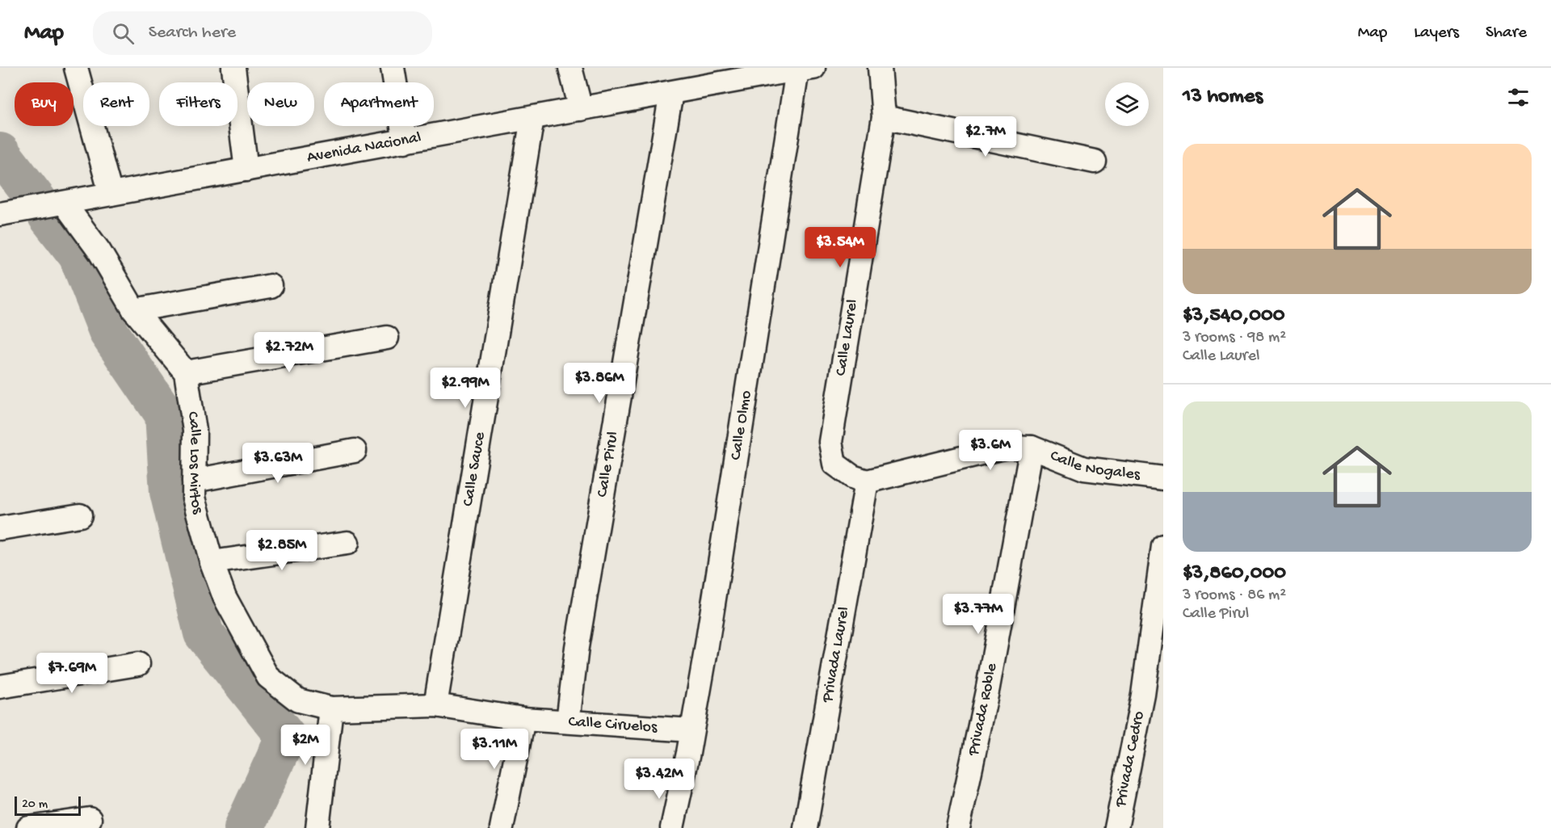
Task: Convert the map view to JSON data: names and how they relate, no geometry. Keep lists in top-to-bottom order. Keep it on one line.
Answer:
{"streets":{"street":["Avenida Nacional","Calle Laurel","Calle Olmo","Calle Los Mirtos","Calle Pirul","Calle Nogales","Calle Sauce","Privada Laurel","Privada Roble","Calle Ciruelos","Privada Cedro"]},"crossings":[["Avenida Nacional","Calle Olmo"],["Avenida Nacional","Calle Pirul"],["Avenida Nacional","Calle Sauce"],["Calle Laurel","Calle Nogales"],["Calle Laurel","Privada Laurel"],["Calle Olmo","Calle Ciruelos"],["Calle Los Mirtos","Calle Ciruelos"],["Calle Pirul","Calle Ciruelos"],["Calle Nogales","Privada Laurel"],["Calle Nogales","Privada Roble"],["Calle Sauce","Calle Ciruelos"]],"scale_bar":"20 m","page":{"header":"Map","search":"Search here","nav":["Map","Layers","Share"],"heading":"13 homes","chip":["Buy","Rent","Filters","New","Apartment"],"price":["$2.7M","$3.54M","$2.72M","$3.86M","$2.99M","$3.6M","$3.63M","$2.85M","$3.77M","$7.69M","$2M","$3.11M","$3.42M"],"list":[{"name":"$3,540,000","note":"3 rooms · 98 m² · Calle Laurel"},{"name":"$3,860,000","note":"3 rooms · 86 m² · Calle Pirul"}],"scale":"20 m"}}
